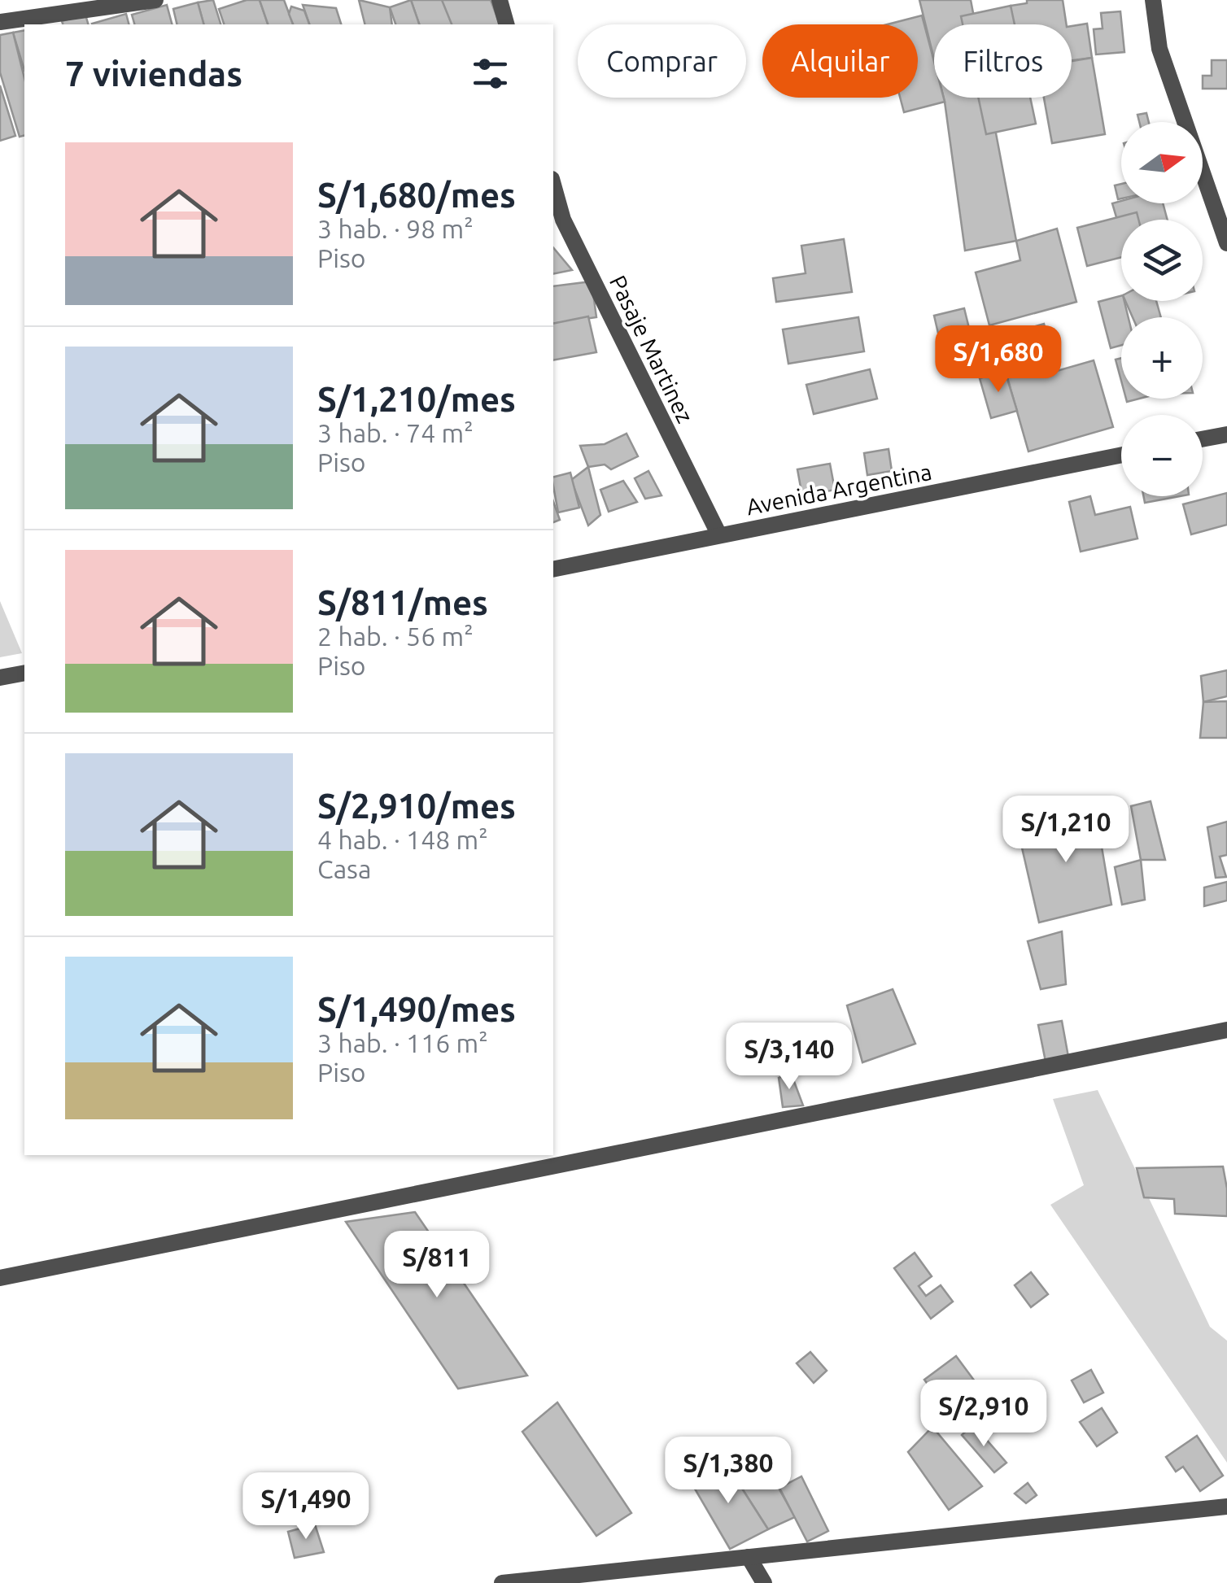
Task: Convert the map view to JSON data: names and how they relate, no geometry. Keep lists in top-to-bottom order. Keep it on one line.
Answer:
{"streets":{"street":["Pasaje Martinez","Avenida Argentina"]},"crossings":[["Pasaje Martinez","Avenida Argentina"]],"north":"right","page":{"chip":["Comprar","Alquilar","Filtros"],"heading":"7 viviendas","map_buttons":["+","−"],"list":[{"name":"S/1,680/mes","note":"3 hab. · 98 m² · Piso"},{"name":"S/1,210/mes","note":"3 hab. · 74 m² · Piso"},{"name":"S/811/mes","note":"2 hab. · 56 m² · Piso"},{"name":"S/2,910/mes","note":"4 hab. · 148 m² · Casa"},{"name":"S/1,490/mes","note":"3 hab. · 116 m² · Piso"}],"price":["S/1,680","S/1,210","S/3,140","S/811","S/2,910","S/1,380","S/1,490"]}}
